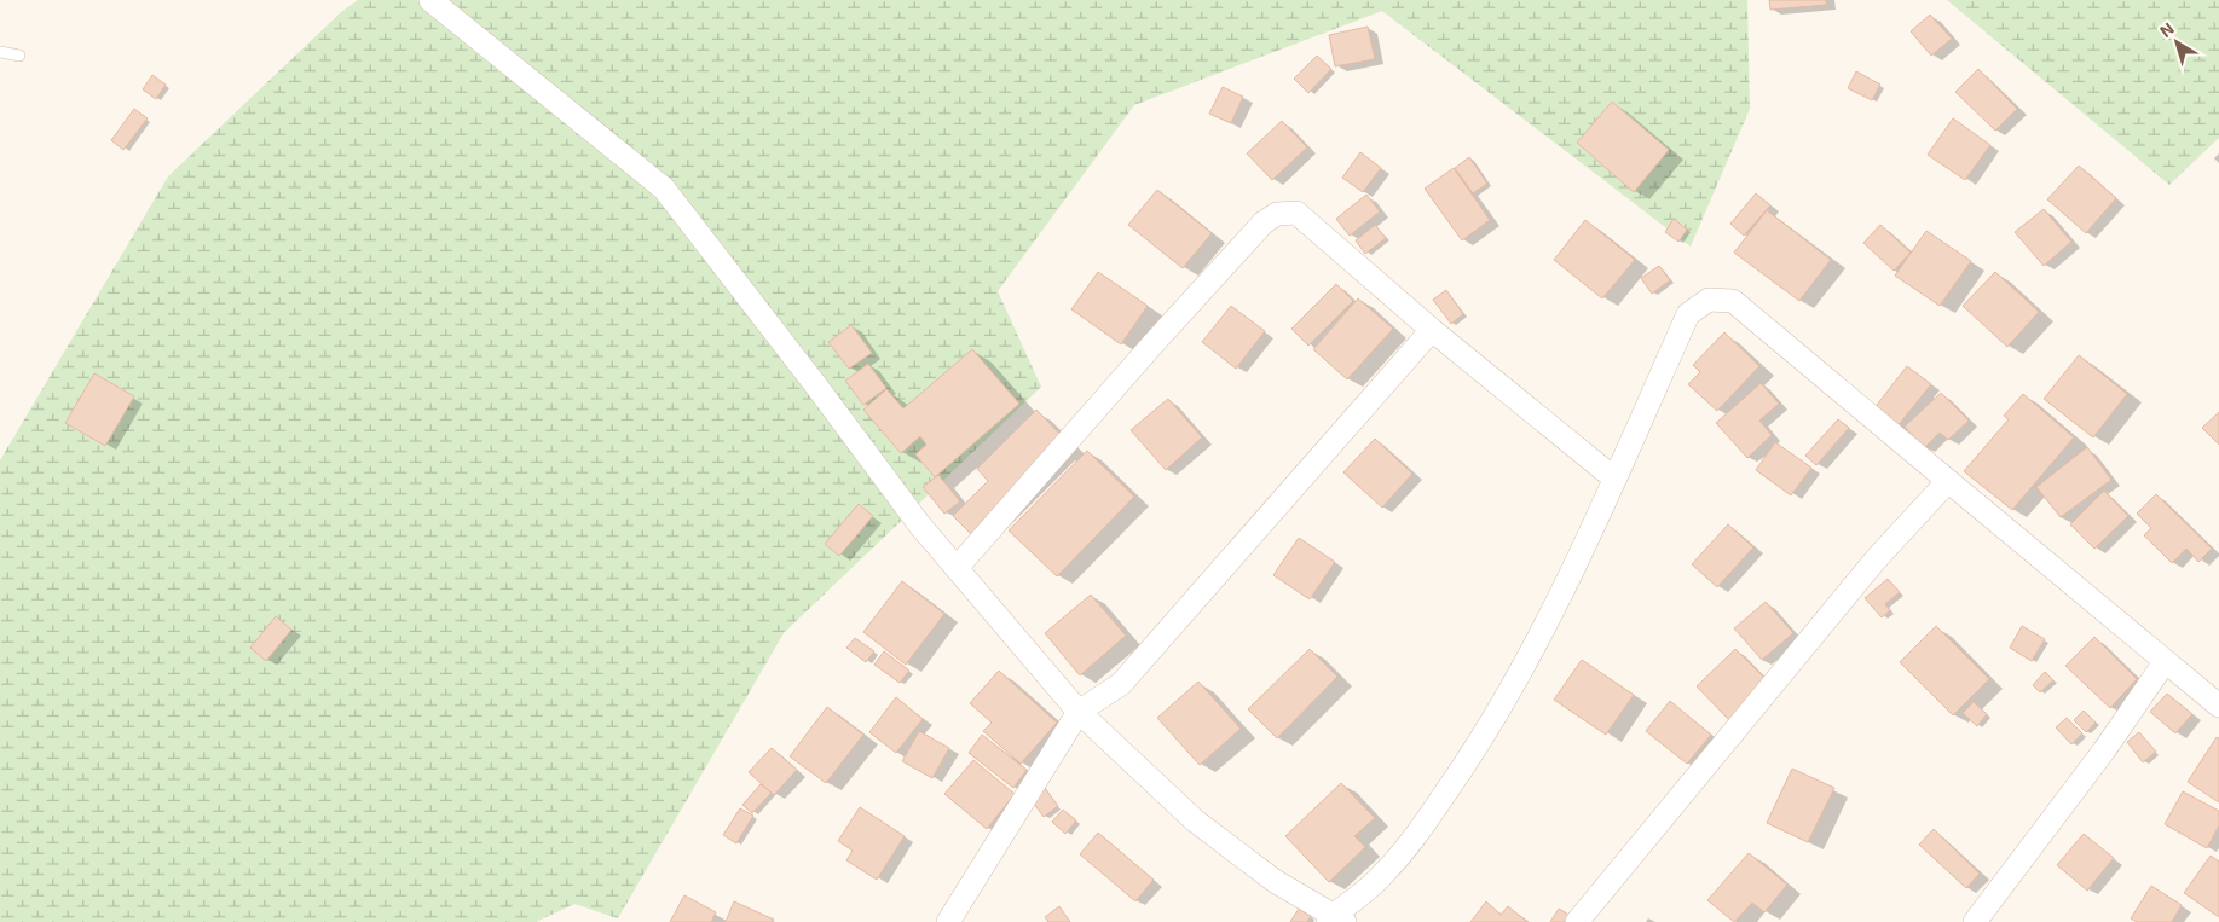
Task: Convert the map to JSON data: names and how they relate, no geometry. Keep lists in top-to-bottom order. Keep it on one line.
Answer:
{"north":"top left"}
